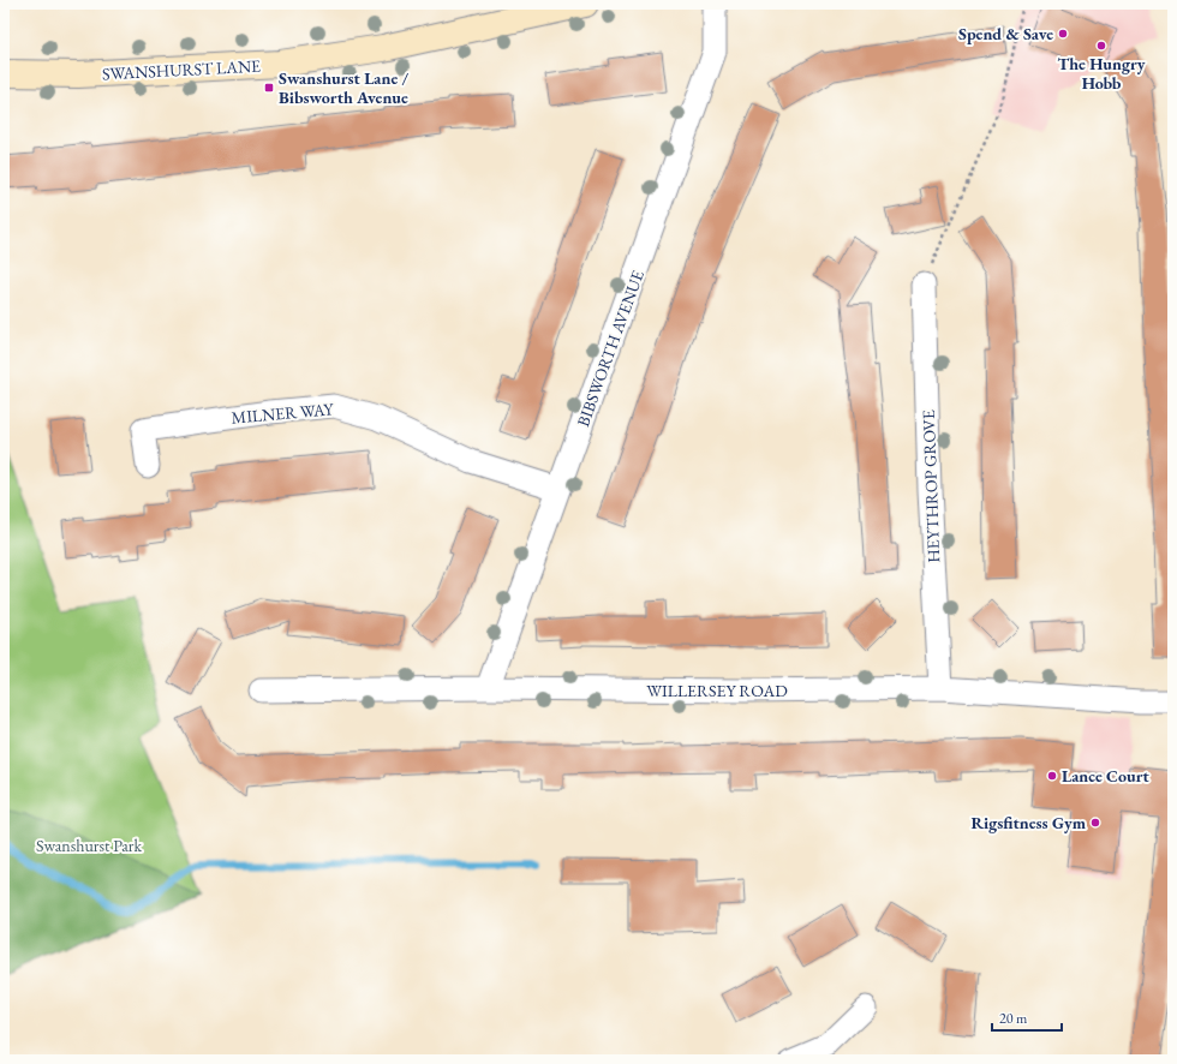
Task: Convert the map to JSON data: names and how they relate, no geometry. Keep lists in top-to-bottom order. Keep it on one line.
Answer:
{"streets":{"main road":["SWANSHURST LANE"],"street":["BIBSWORTH AVENUE","MILNER WAY","HEYTHROP GROVE","WILLERSEY ROAD"]},"crossings":[["BIBSWORTH AVENUE","MILNER WAY"],["BIBSWORTH AVENUE","WILLERSEY ROAD"],["HEYTHROP GROVE","WILLERSEY ROAD"]],"parks":["Swanshurst Park"],"places":{"other":["Spend & Save","The Hungry Hobb","Lance Court","Rigsfitness Gym"],"transit":["Swanshurst Lane / Bibsworth Avenue"]},"scale_bar":"20 m"}
